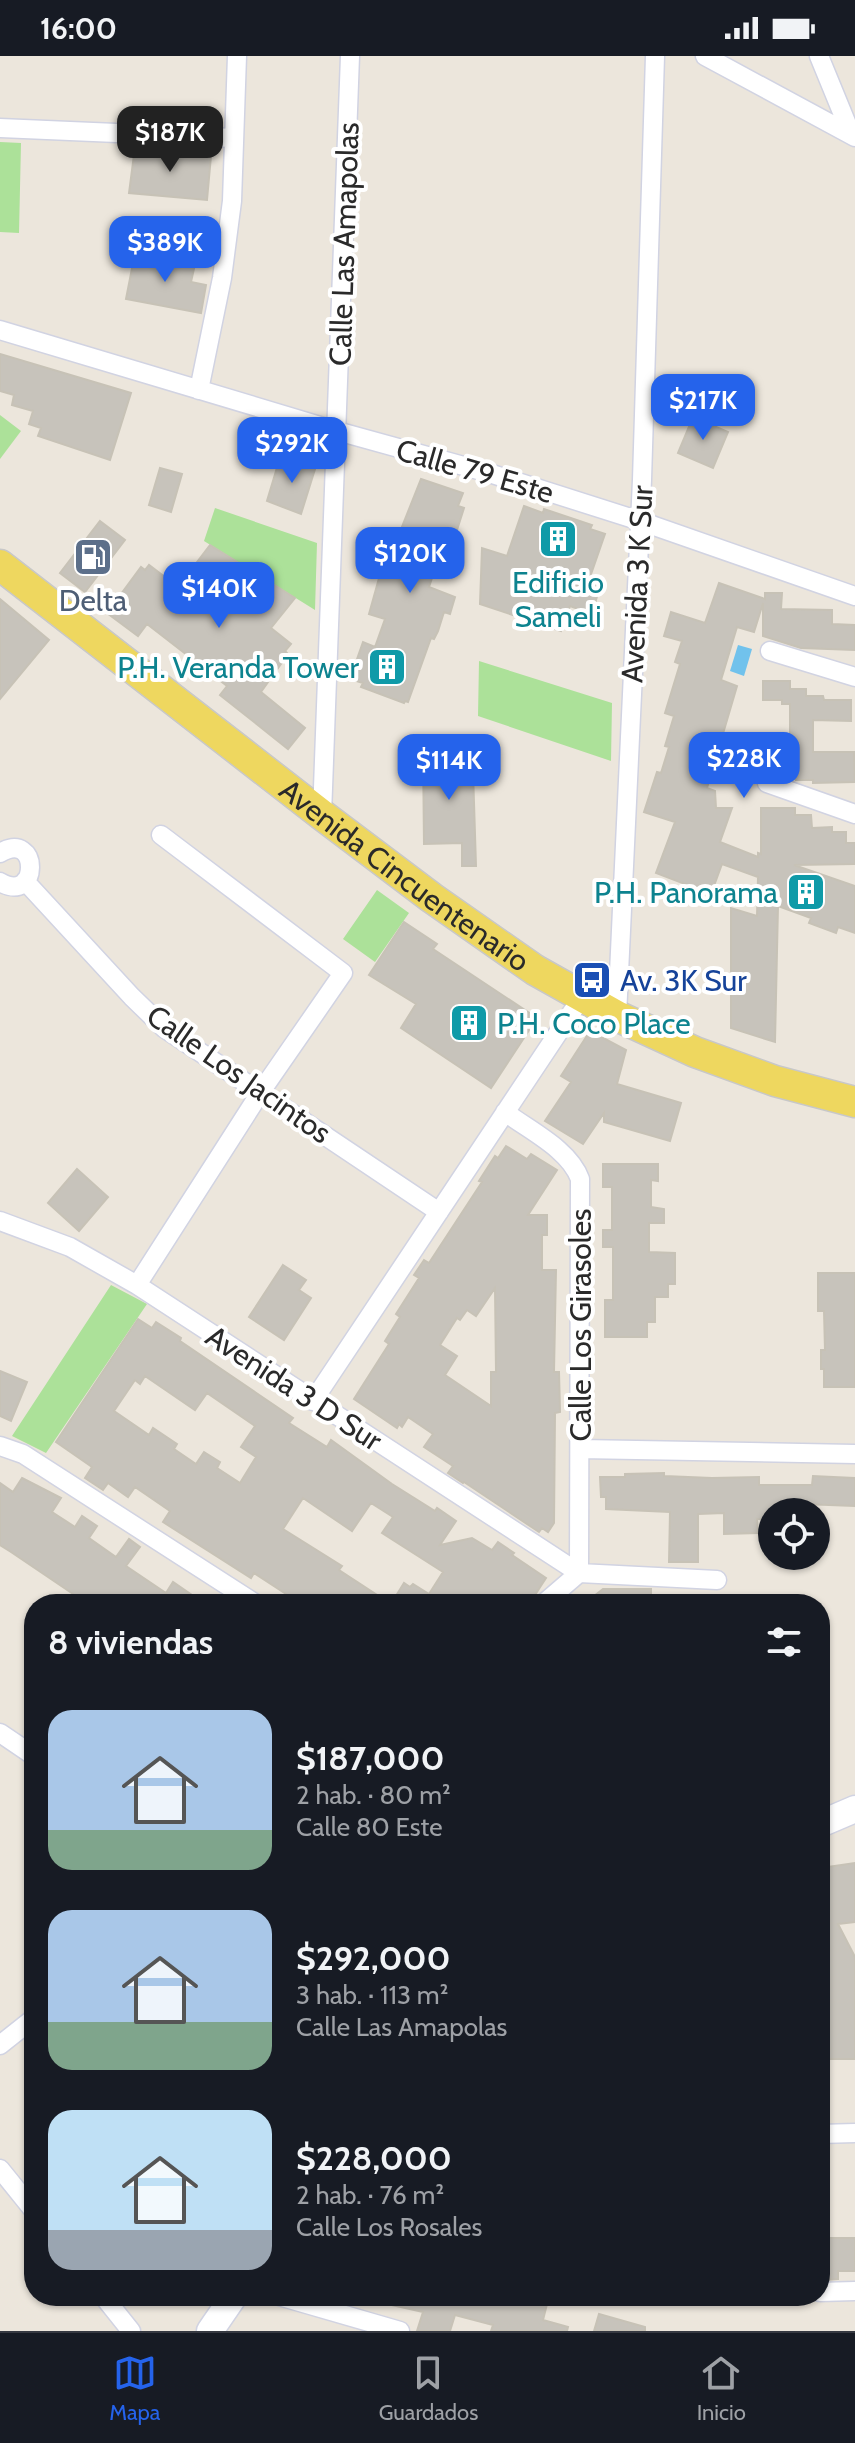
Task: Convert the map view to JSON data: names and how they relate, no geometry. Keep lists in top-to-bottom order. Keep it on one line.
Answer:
{"streets":{"main road":["Avenida Cincuentenario"],"street":["Calle Las Amapolas","Calle 79 Este","Avenida 3 K Sur","Calle Los Jacintos","Calle Los Girasoles","Avenida 3 D Sur"]},"crossings":[["Calle Las Amapolas","Calle 79 Este"],["Calle Las Amapolas","Avenida Cincuentenario"],["Calle 79 Este","Avenida 3 K Sur"],["Avenida 3 K Sur","Avenida Cincuentenario"],["Calle Los Girasoles","Avenida 3 D Sur"]],"places":{"building":["Edificio Sameli","P.H. Veranda Tower","P.H. Panorama","P.H. Coco Place"],"fuel station":["Delta"],"bus stop":["Av. 3K Sur"]},"page":{"status":"16:00","price":["$187K","$389K","$217K","$292K","$120K","$140K","$228K","$114K"],"heading":"8 viviendas","list":[{"name":"$187,000","note":"2 hab. · 80 m² · Calle 80 Este"},{"name":"$292,000","note":"3 hab. · 113 m² · Calle Las Amapolas"},{"name":"$228,000","note":"2 hab. · 76 m² · Calle Los Rosales"}],"tabs":["Mapa","Guardados","Inicio"]}}
